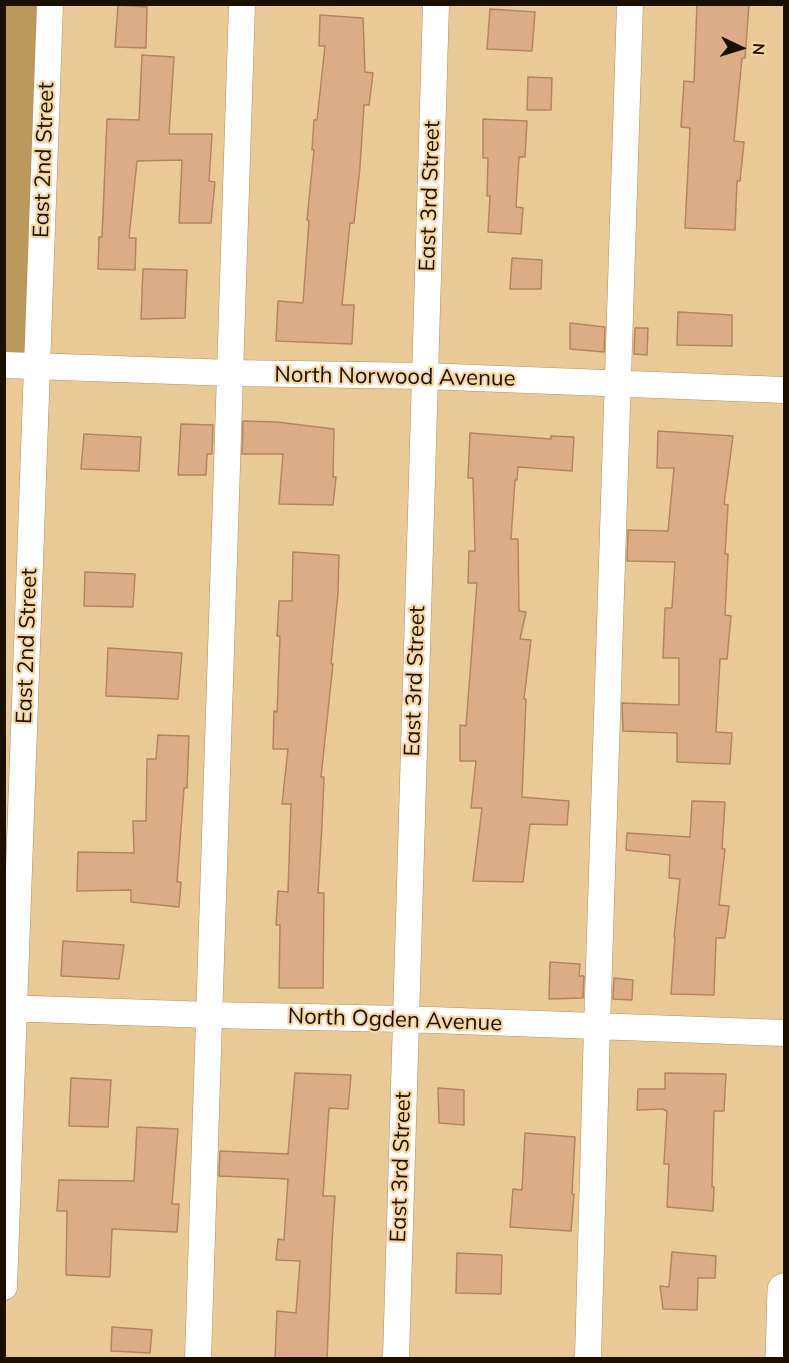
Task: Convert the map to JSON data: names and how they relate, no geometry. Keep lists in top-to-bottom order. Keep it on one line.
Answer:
{"streets":{"street":["East 2nd Street","East 3rd Street","North Norwood Avenue","North Ogden Avenue"]},"crossings":[["East 2nd Street","North Norwood Avenue"],["East 2nd Street","North Ogden Avenue"],["East 3rd Street","North Norwood Avenue"],["East 3rd Street","North Ogden Avenue"]],"north":"right"}
